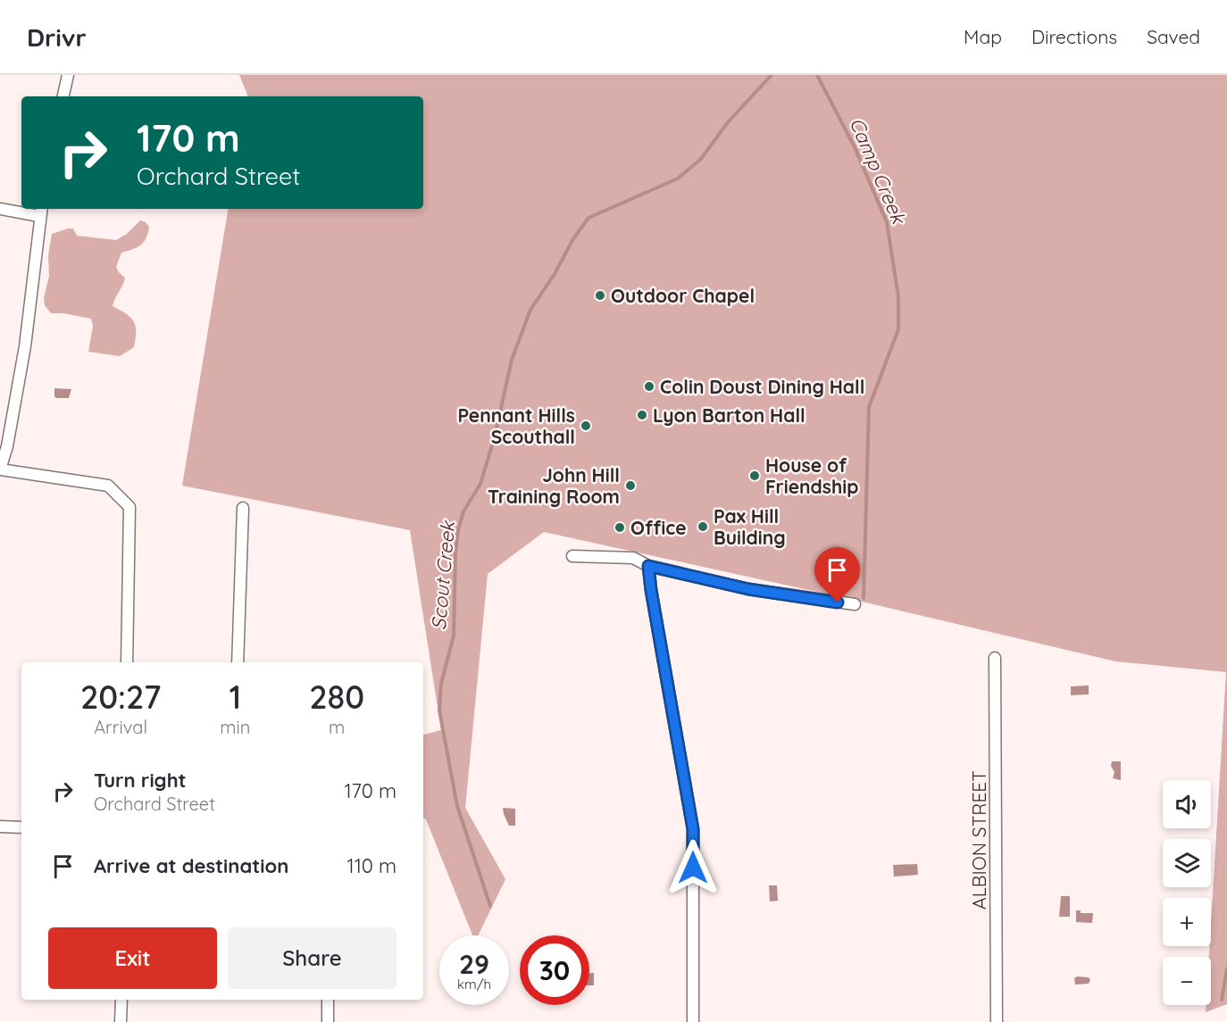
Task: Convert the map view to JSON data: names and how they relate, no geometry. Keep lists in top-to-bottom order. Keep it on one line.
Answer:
{"streets":{"street":["ALBION STREET"]},"water":["Camp Creek","Scout Creek"],"places":["Outdoor Chapel","Colin Doust Dining Hall","Lyon Barton Hall","Pennant Hills Scouthall","House of Friendship","John Hill Training Room","Pax Hill Building","Office"],"page":{"header":"Drivr","nav":["Map","Directions","Saved"],"turn":["170 m","Orchard Street"],"eta":["20:27","Arrival","1","min","280","m"],"list":[{"name":"Turn right","note":"Orchard Street","value":"170 m"},{"name":"Arrive at destination","value":"110 m"}],"map_buttons":["+","−"],"buttons":["Exit","Share"],"speed":"29 km/h","limit":"30"}}
